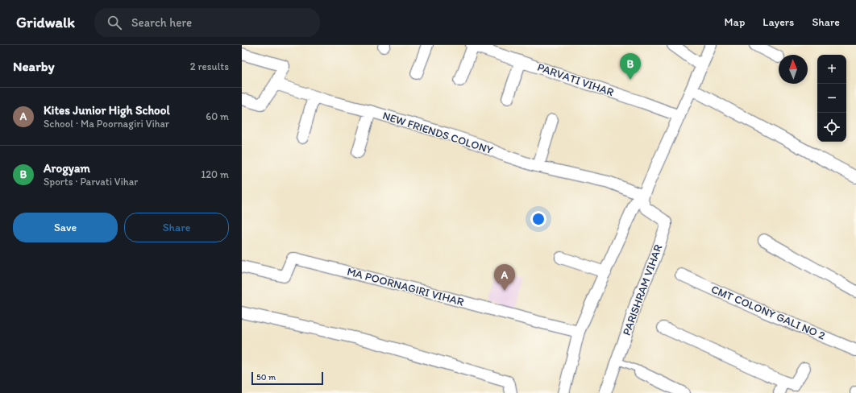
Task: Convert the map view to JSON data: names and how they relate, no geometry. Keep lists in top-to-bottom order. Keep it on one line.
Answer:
{"streets":{"street":["PARVATI VIHAR","NEW FRIENDS COLONY","MA POORNAGIRI VIHAR","PARISHRAM VIHAR","CMT COLONY GALI NO 2"]},"crossings":[["NEW FRIENDS COLONY","PARISHRAM VIHAR"]],"scale_bar":"50 m","north":"top","page":{"header":"Gridwalk","search":"Search here","nav":["Map","Layers","Share"],"heading":["Nearby","2 results"],"pins":["B","A"],"map_buttons":["+","−"],"list":[{"mark":"A","name":"Kites Junior High School","note":"School · Ma Poornagiri Vihar","value":"60 m"},{"mark":"B","name":"Arogyam","note":"Sports · Parvati Vihar","value":"120 m"}],"buttons":["Save","Share"],"scale":"50 m"}}
